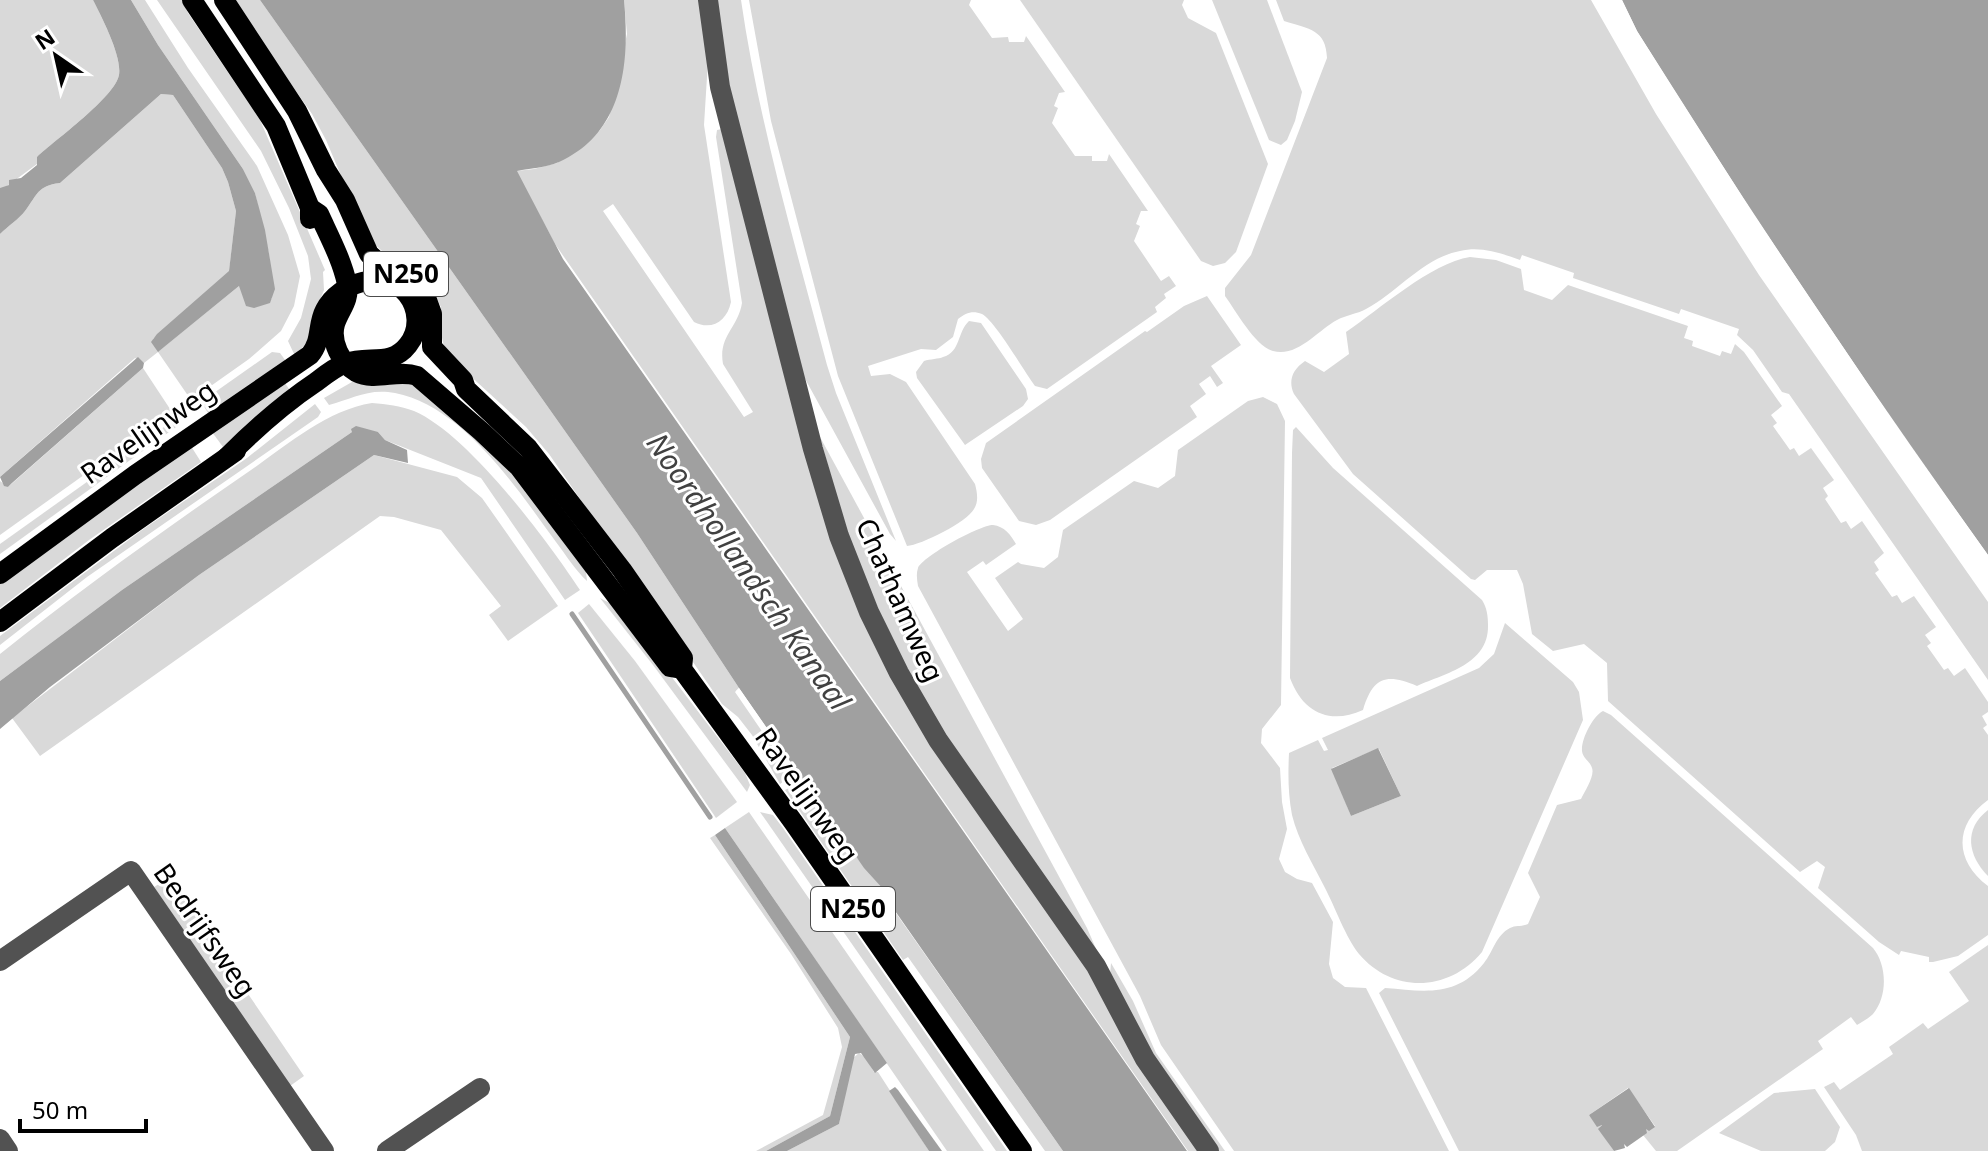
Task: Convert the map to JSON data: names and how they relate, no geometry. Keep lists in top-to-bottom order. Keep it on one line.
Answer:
{"streets":{"main road":["N250","Ravelijnweg"],"street":["Chathamweg","Bedrijfsweg"]},"crossings":[["N250","Ravelijnweg"]],"water":["Noordhollandsch Kanaal"],"scale_bar":"50 m","north":"top left"}
